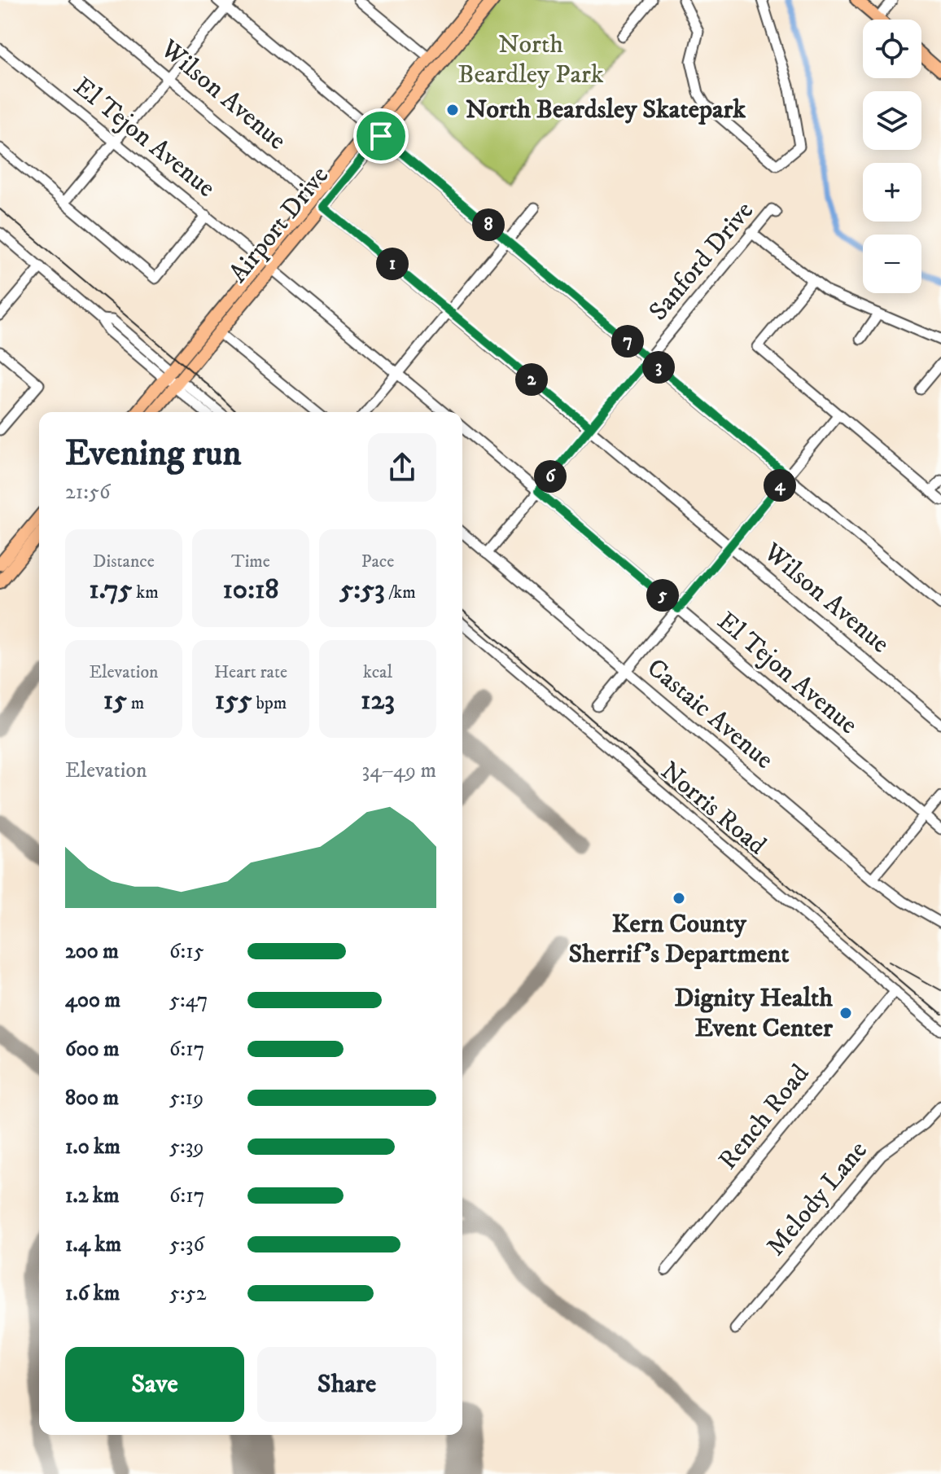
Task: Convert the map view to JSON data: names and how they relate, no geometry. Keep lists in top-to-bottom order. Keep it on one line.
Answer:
{"streets":{"main road":["Airport Drive"],"street":["Wilson Avenue","El Tejon Avenue","Sanford Drive","Castaic Avenue","Norris Road","Rench Road","Melody Lane"]},"crossings":[["Wilson Avenue","Airport Drive"],["Wilson Avenue","Sanford Drive"],["El Tejon Avenue","Airport Drive"],["El Tejon Avenue","Sanford Drive"],["Sanford Drive","Castaic Avenue"],["Norris Road","Rench Road"]],"parks":["North Beardley Park"],"places":["North Beardsley Skatepark","Kern County Sherrif's Department","Dignity Health Event Center"],"page":{"map_buttons":["+","−"],"pins":["8","1","7","3","2","6","4","5"],"heading":["Evening run","21:56"],"stats":[["Distance","1.75 km"],["Time","10:18"],["Pace","5:53 /km"],["Elevation","15 m"],["Heart rate","155 bpm"],["kcal","123"]],"chart":["Elevation","34–49 m"],"list":[{"name":"200 m","note":"6:15"},{"name":"400 m","note":"5:47"},{"name":"600 m","note":"6:17"},{"name":"800 m","note":"5:19"},{"name":"1.0 km","note":"5:39"},{"name":"1.2 km","note":"6:17"},{"name":"1.4 km","note":"5:36"},{"name":"1.6 km","note":"5:52"}],"buttons":["Save","Share"]}}
